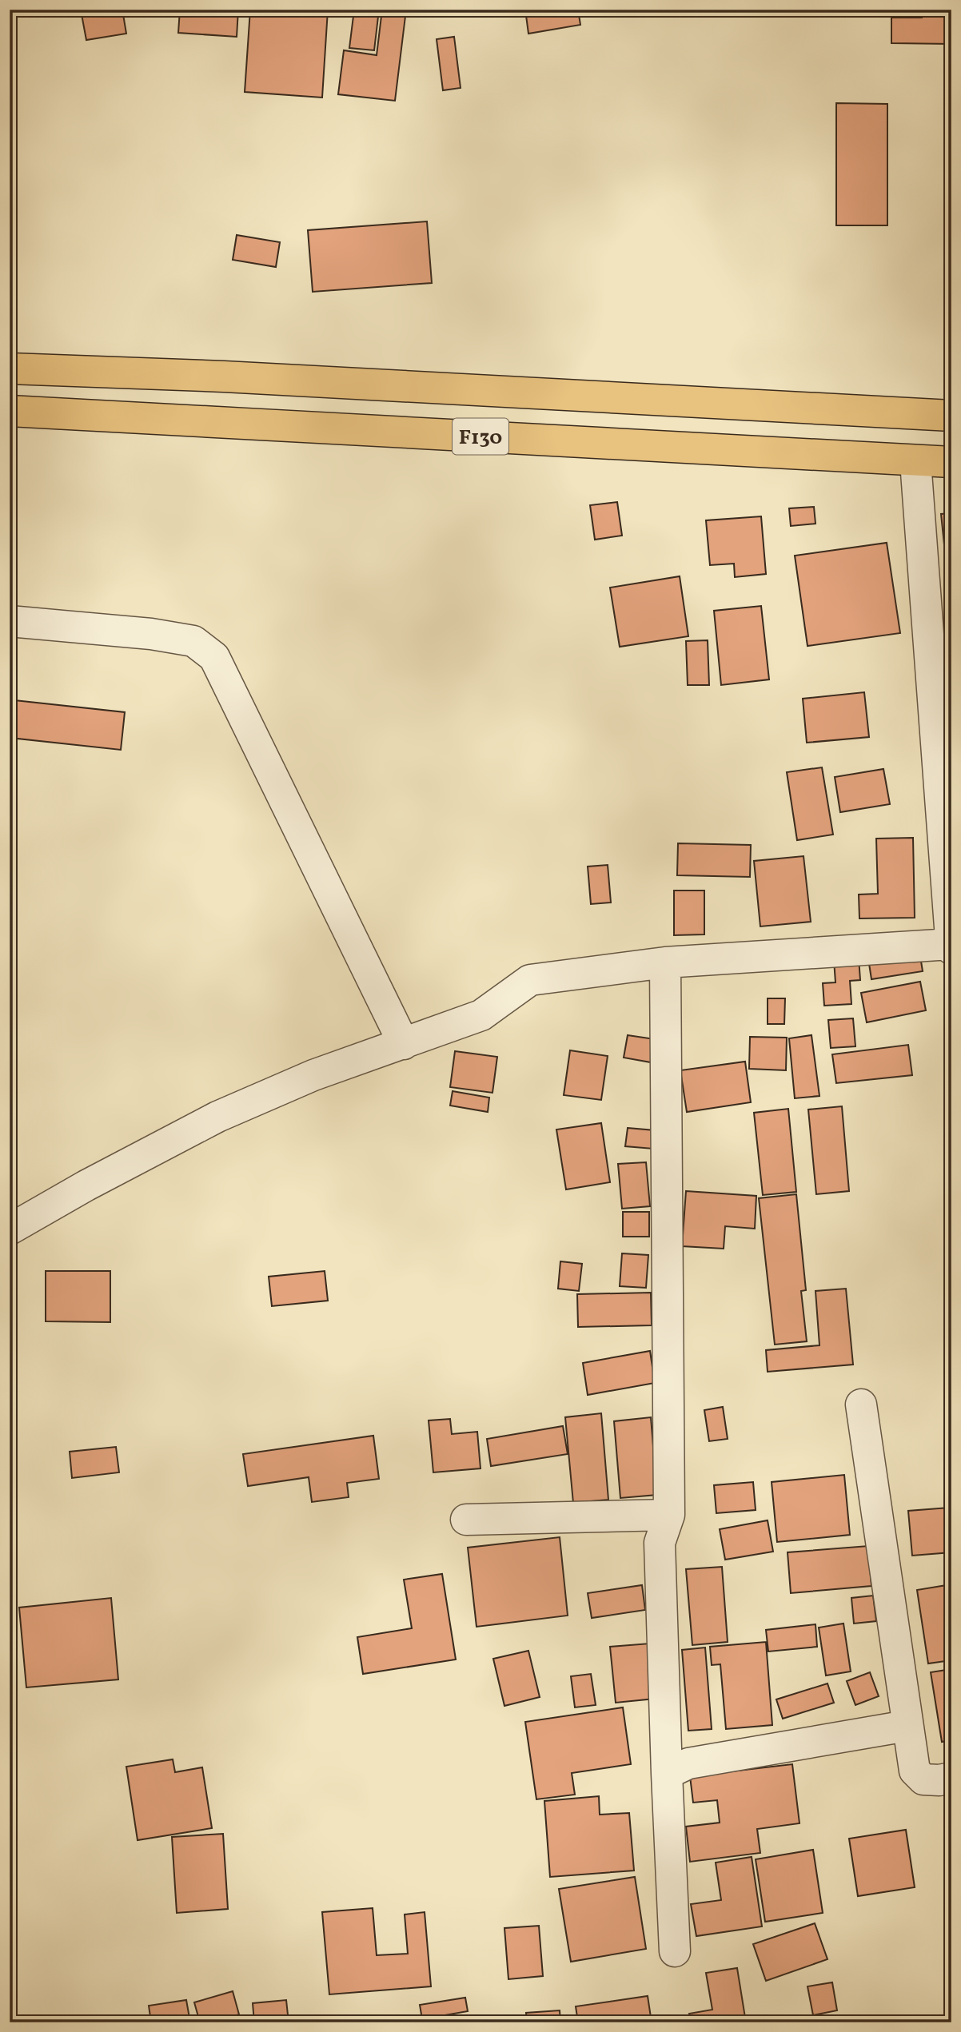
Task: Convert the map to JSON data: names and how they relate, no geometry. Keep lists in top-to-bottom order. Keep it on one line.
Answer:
{"streets":{"main road":["F130"]}}
